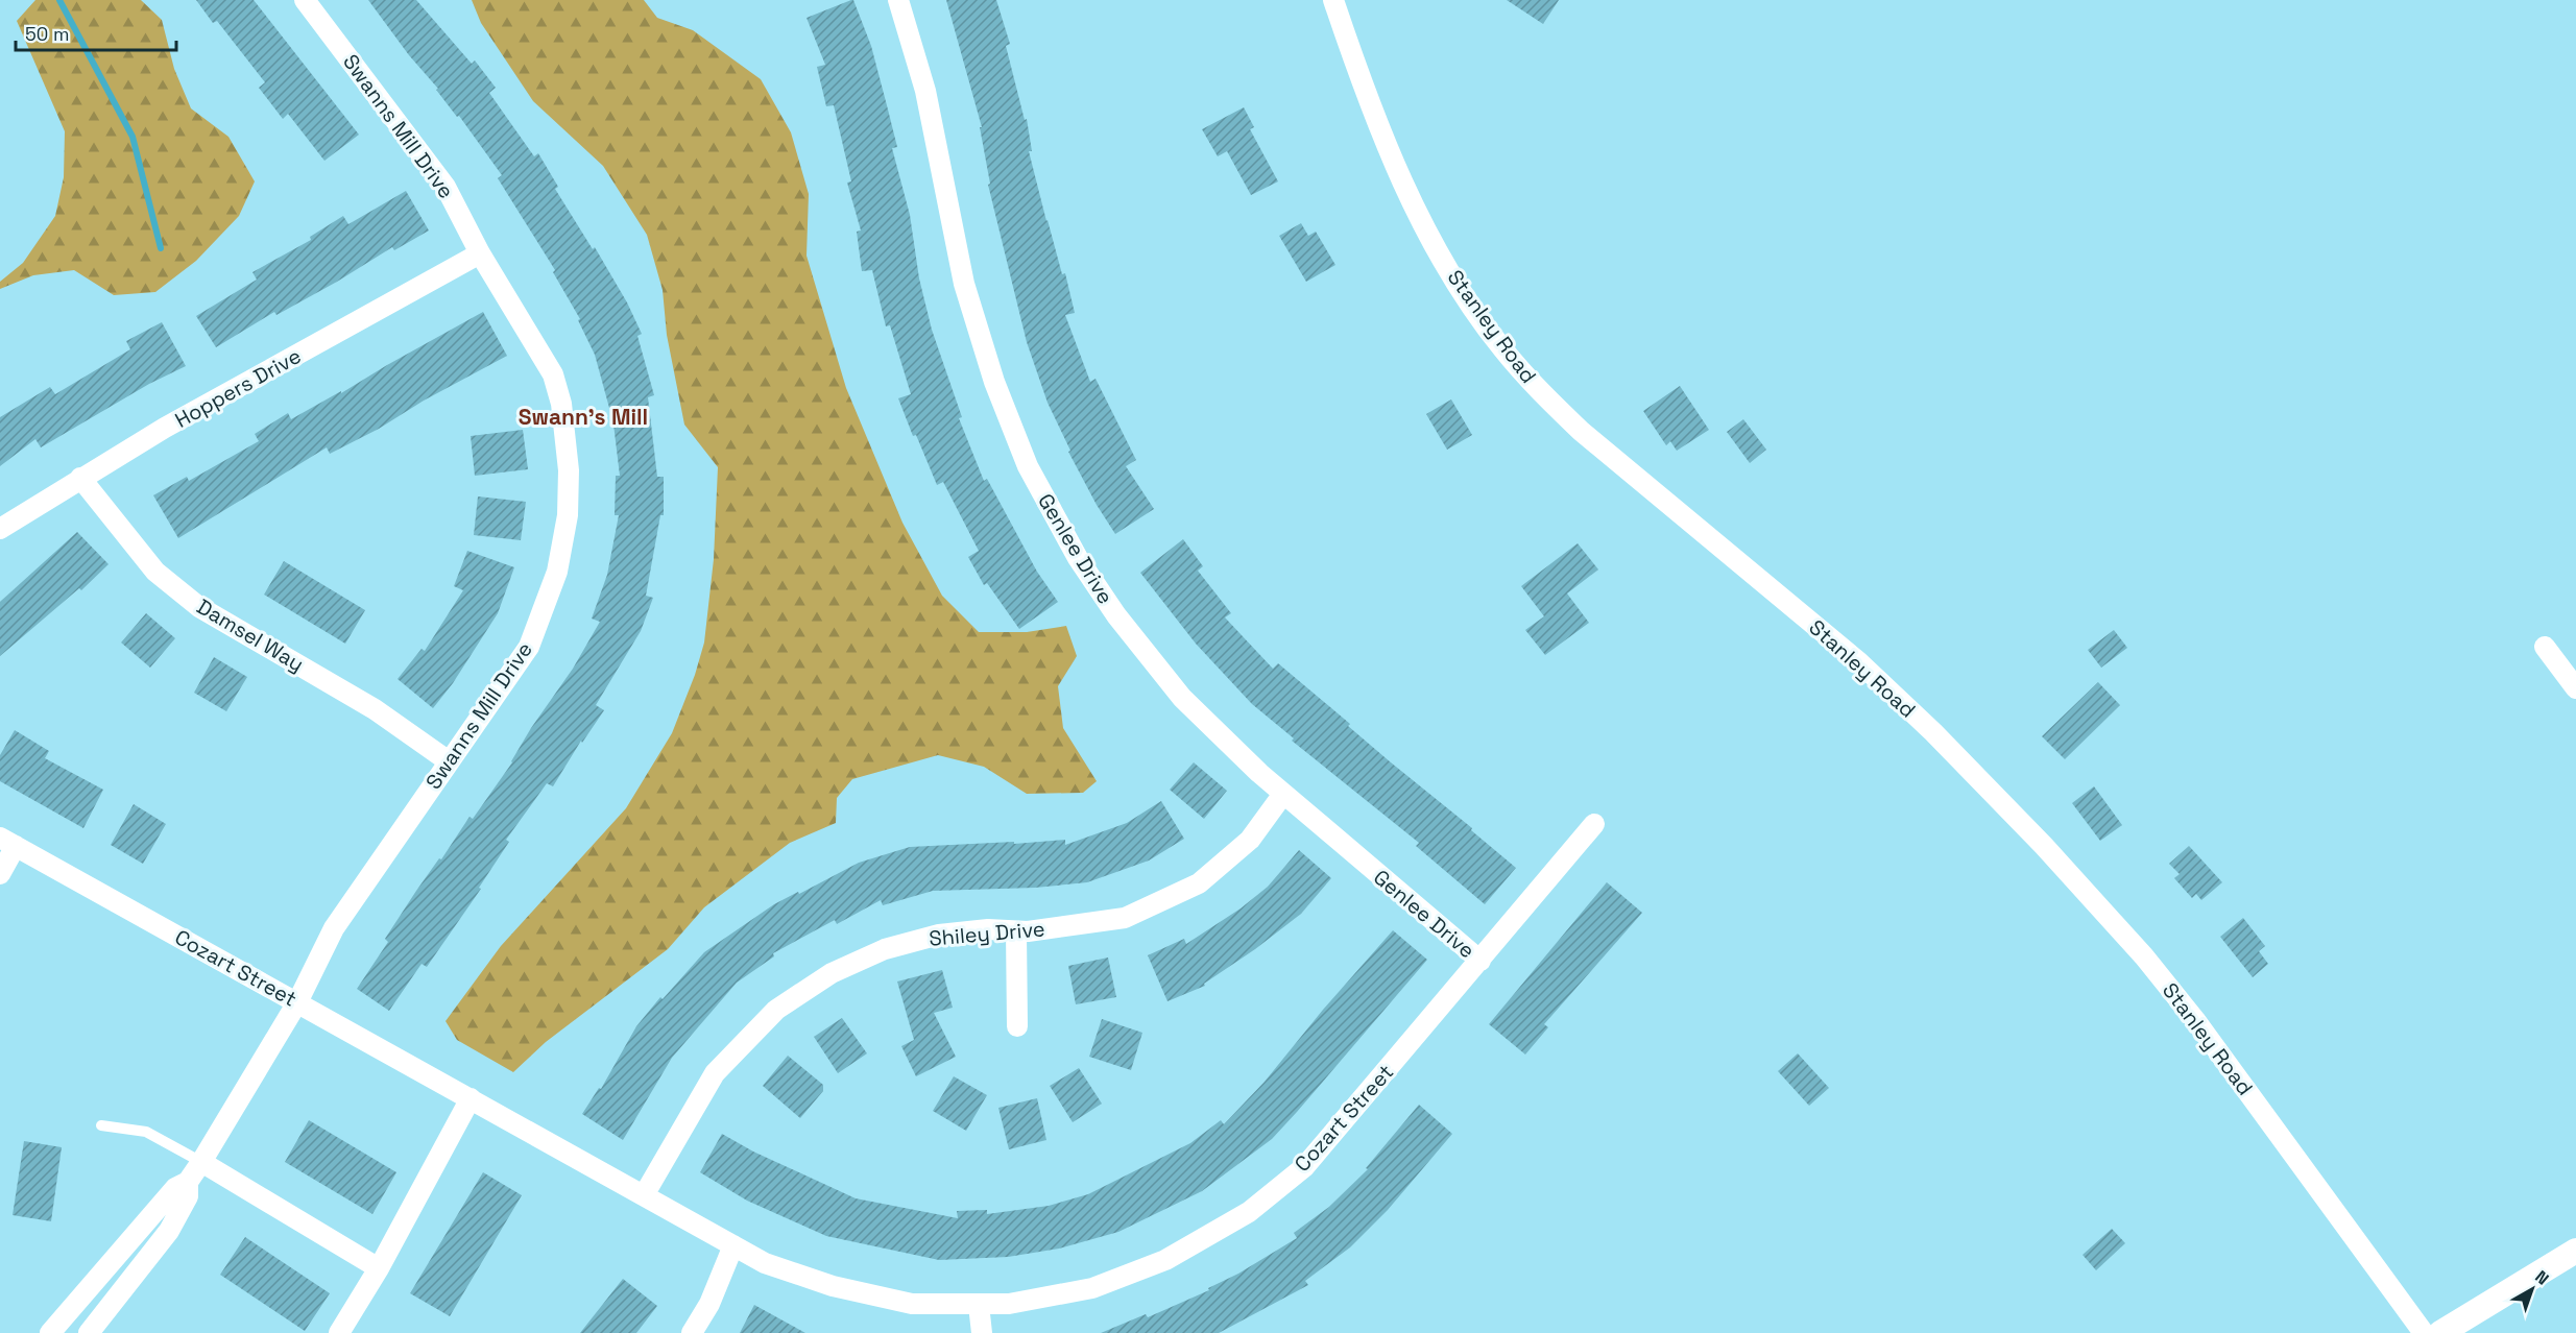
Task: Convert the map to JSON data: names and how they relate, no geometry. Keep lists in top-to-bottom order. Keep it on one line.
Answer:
{"streets":{"street":["Swanns Mill Drive","Stanley Road","Hoppers Drive","Genlee Drive","Damsel Way","Shiley Drive","Cozart Street"]},"crossings":[["Swanns Mill Drive","Hoppers Drive"],["Swanns Mill Drive","Damsel Way"],["Swanns Mill Drive","Cozart Street"],["Hoppers Drive","Damsel Way"],["Genlee Drive","Shiley Drive"],["Genlee Drive","Cozart Street"],["Shiley Drive","Cozart Street"]],"districts":["Swann's Mill"],"scale_bar":"50 m","north":"top right"}
